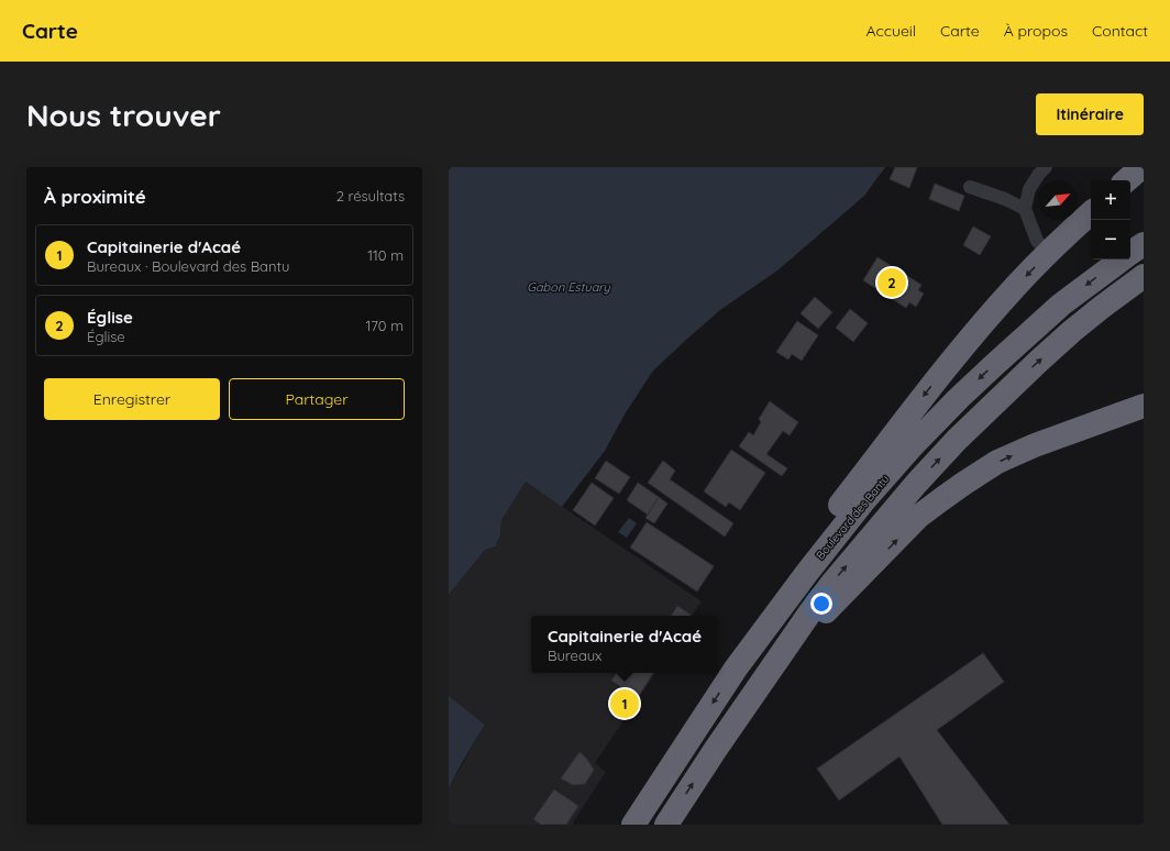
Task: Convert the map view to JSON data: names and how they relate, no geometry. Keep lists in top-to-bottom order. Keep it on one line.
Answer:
{"streets":{"highway":["Boulevard des Bantu"]},"water":["Gabon Estuary"],"north":"top right","page":{"header":"Carte","nav":["Accueil","Carte","À propos","Contact"],"buttons":["Itinéraire",["Enregistrer","Partager"]],"title":"Nous trouver","heading":["À proximité","2 résultats"],"map_buttons":["+","−"],"list":[{"mark":"1","name":"Capitainerie d'Acaé","note":"Bureaux · Boulevard des Bantu","value":"110 m"},{"mark":"2","name":"Église","note":"Église","value":"170 m"}],"pins":["2","1"],"popup":["Capitainerie d'Acaé","Bureaux"]}}
